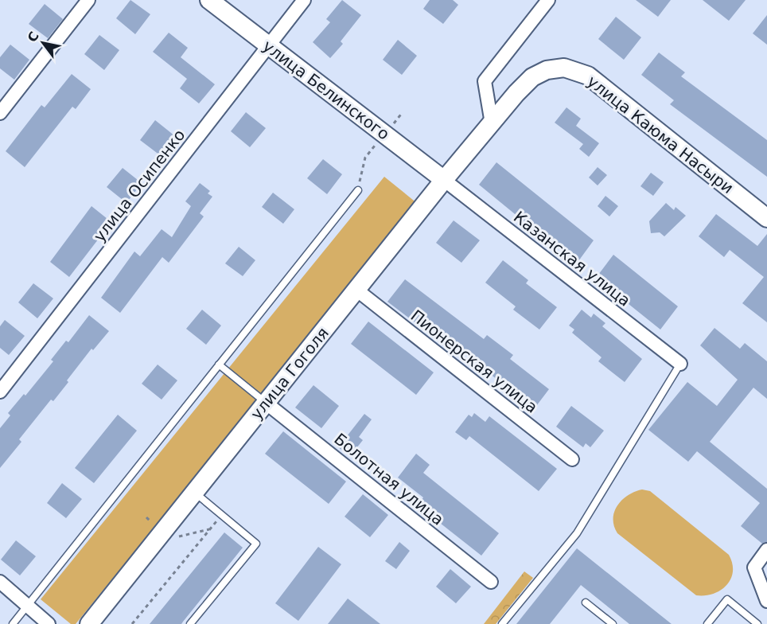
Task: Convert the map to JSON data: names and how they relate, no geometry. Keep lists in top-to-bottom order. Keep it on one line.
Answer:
{"streets":{"main road":["улица Белинского","улица Каюма Насыри","улица Гоголя"],"street":["улица Осипенко","Казанская улица","Пионерская улица","Болотная улица"]},"crossings":[["улица Белинского","улица Осипенко"],["улица Белинского","Казанская улица"],["улица Белинского","улица Гоголя"],["улица Каюма Насыри","улица Гоголя"],["Казанская улица","улица Гоголя"],["Пионерская улица","улица Гоголя"],["улица Гоголя","Болотная улица"]],"north":"top left"}
